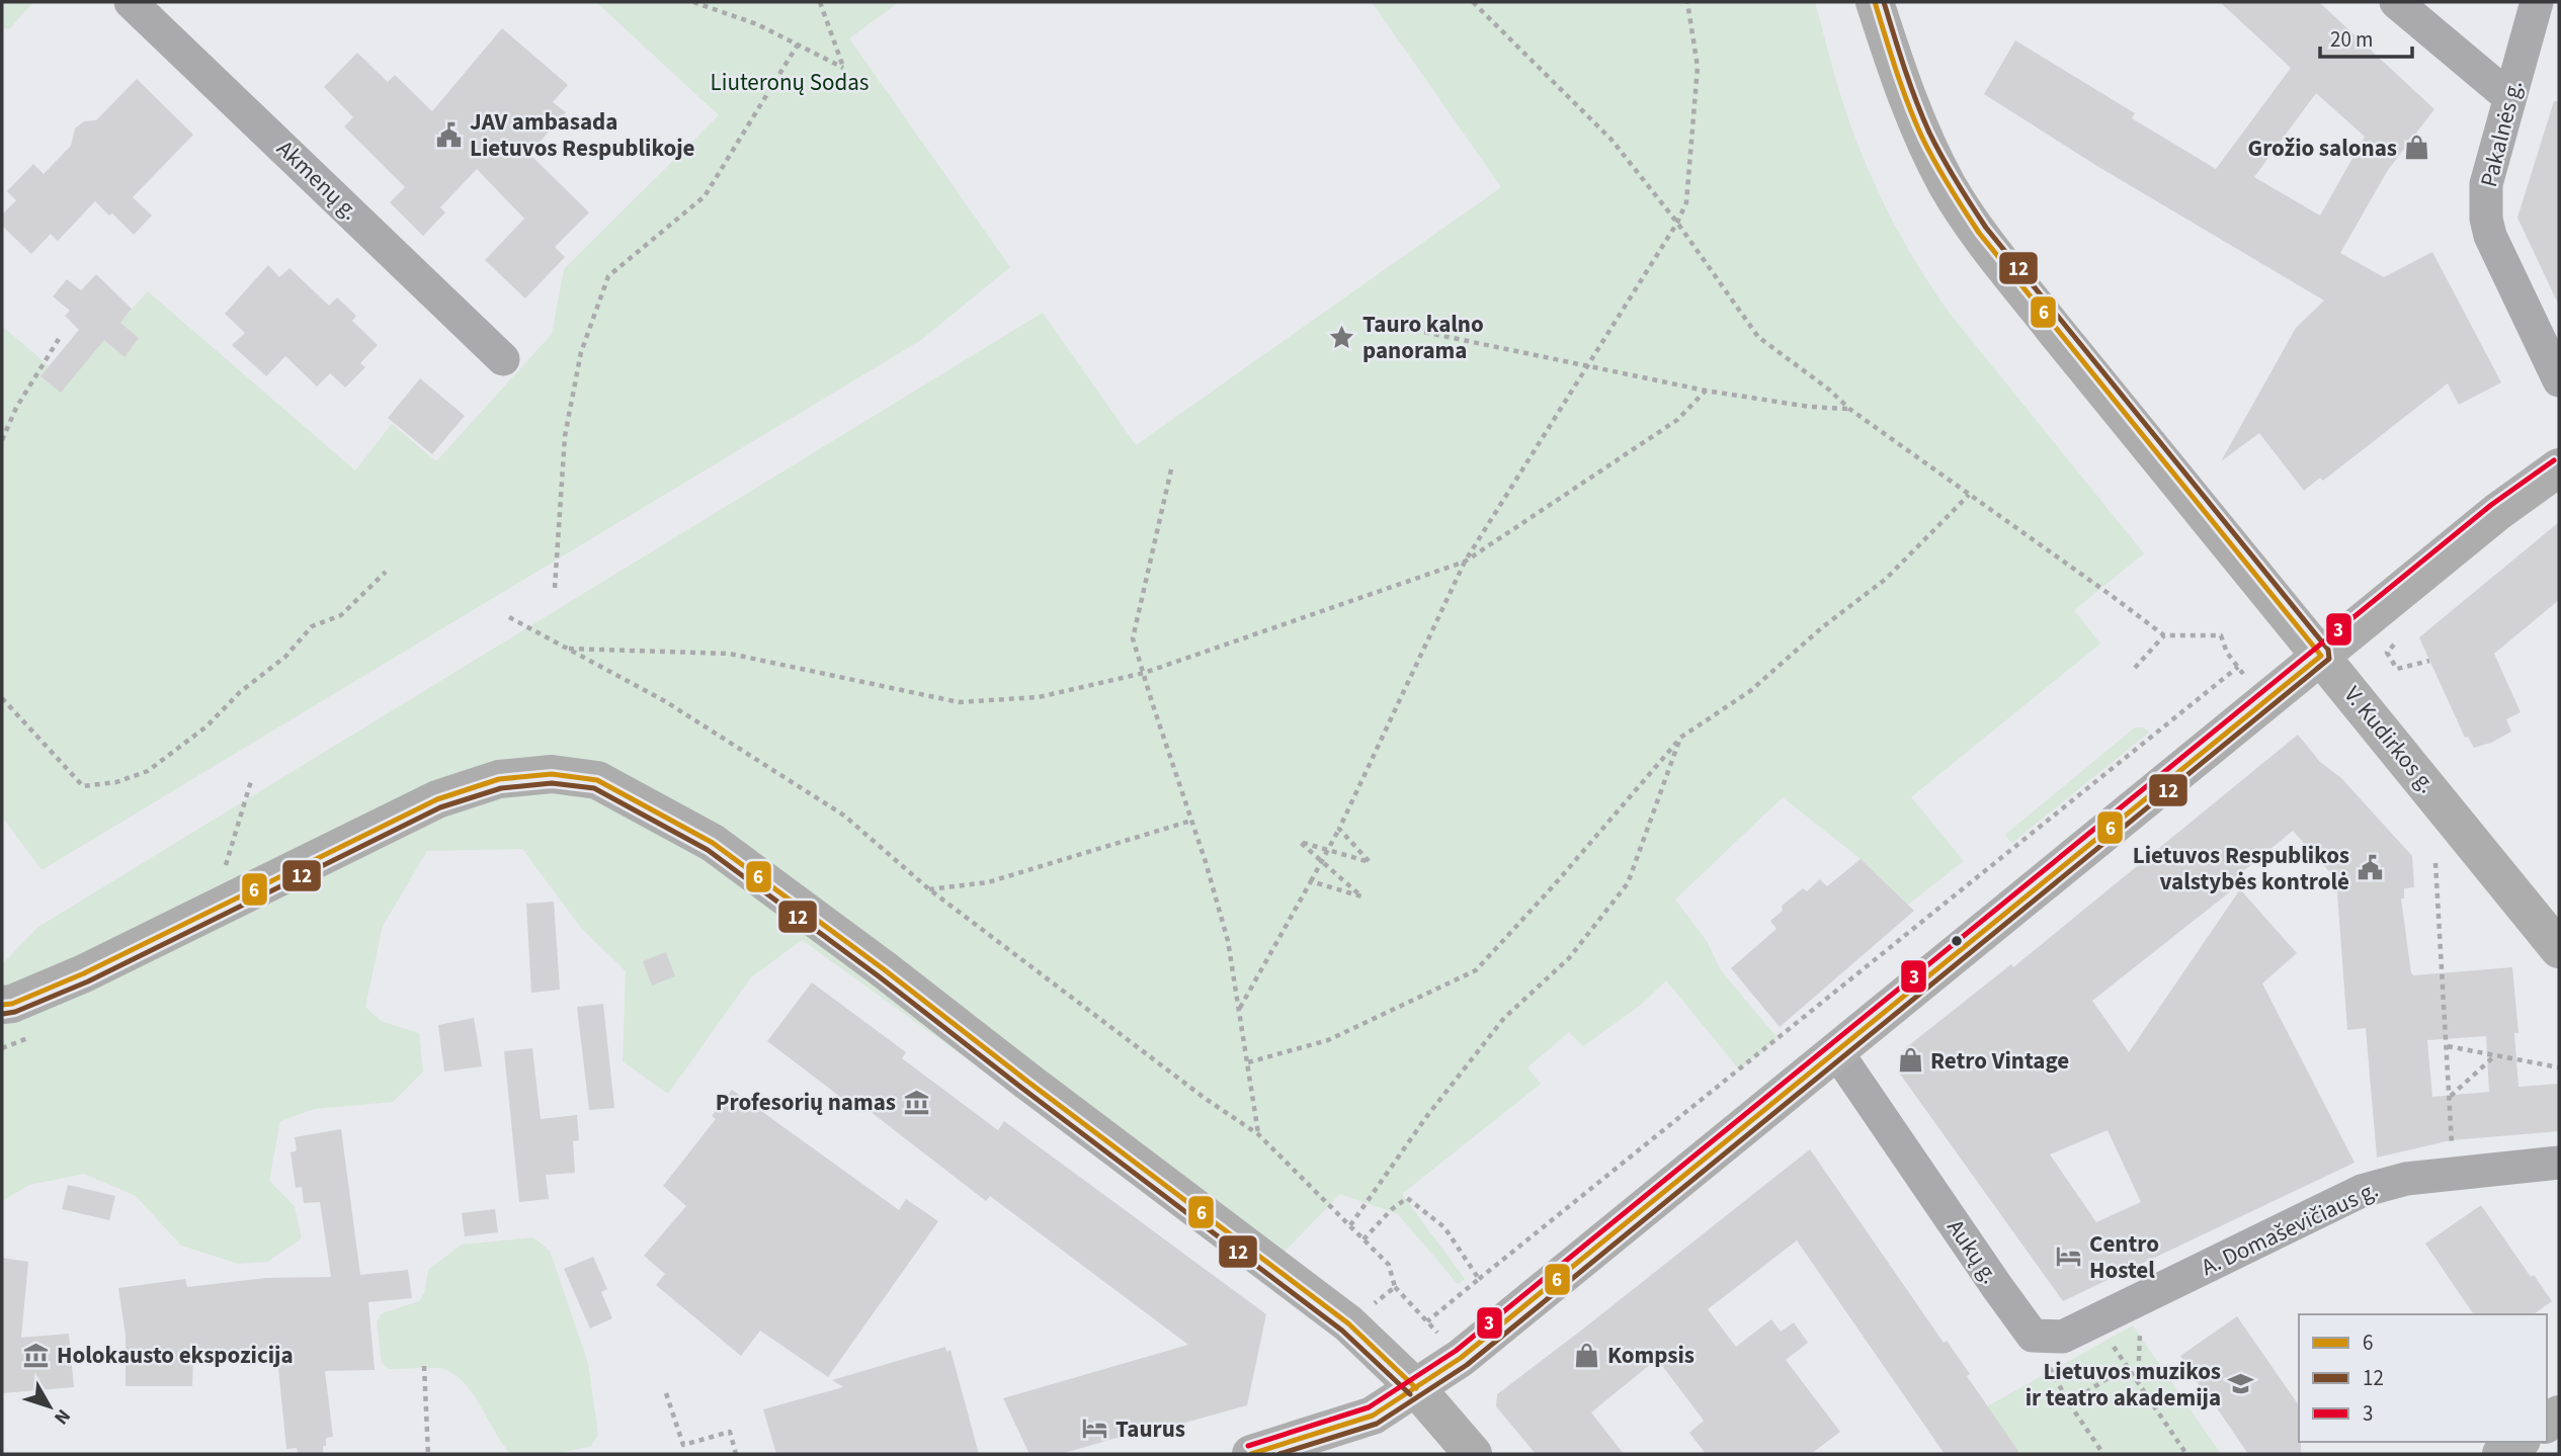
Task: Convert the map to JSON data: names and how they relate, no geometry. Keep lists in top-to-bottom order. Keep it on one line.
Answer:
{"streets":{"main road":["V. Kudirkos g."],"street":["Pakalnės g.","Akmenų g.","A. Domaševičiaus g.","Aukų g."]},"crossings":[["A. Domaševičiaus g.","Aukų g."]],"parks":["Liuteronų Sodas"],"places":{"public building":["JAV ambasada Lietuvos Respublikoje","Lietuvos Respublikos valstybės kontrolė"],"shop":["Grožio salonas","Retro Vintage","Kompsis"],"place":["Tauro kalno panorama"],"museum":["Profesorių namas","Holokausto ekspozicija"],"hotel":["Centro Hostel","Taurus"],"school or university":["Lietuvos muzikos ir teatro akademija"]},"lines":["transit line 6","transit line 12","transit line 3"],"legend":["6","12","3"],"scale_bar":"20 m","north":"bottom right"}
